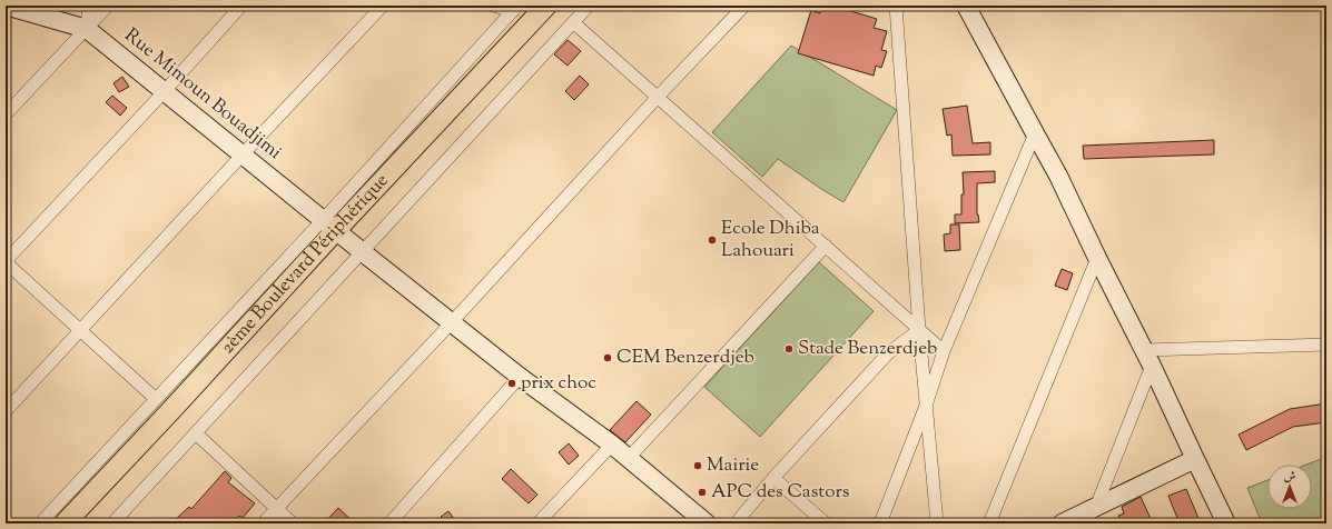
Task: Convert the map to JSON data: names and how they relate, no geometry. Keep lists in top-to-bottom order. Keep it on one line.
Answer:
{"streets":{"main road":["2ème Boulevard Périphérique"],"street":["Rue Mimoun Bouadjimi"]},"crossings":[["Rue Mimoun Bouadjimi","2ème Boulevard Périphérique"]],"places":["Ecole Dhiba Lahouari","Stade Benzerdjeb","CEM Benzerdjeb","prix choc","Mairie","APC des Castors"],"north":"top"}
